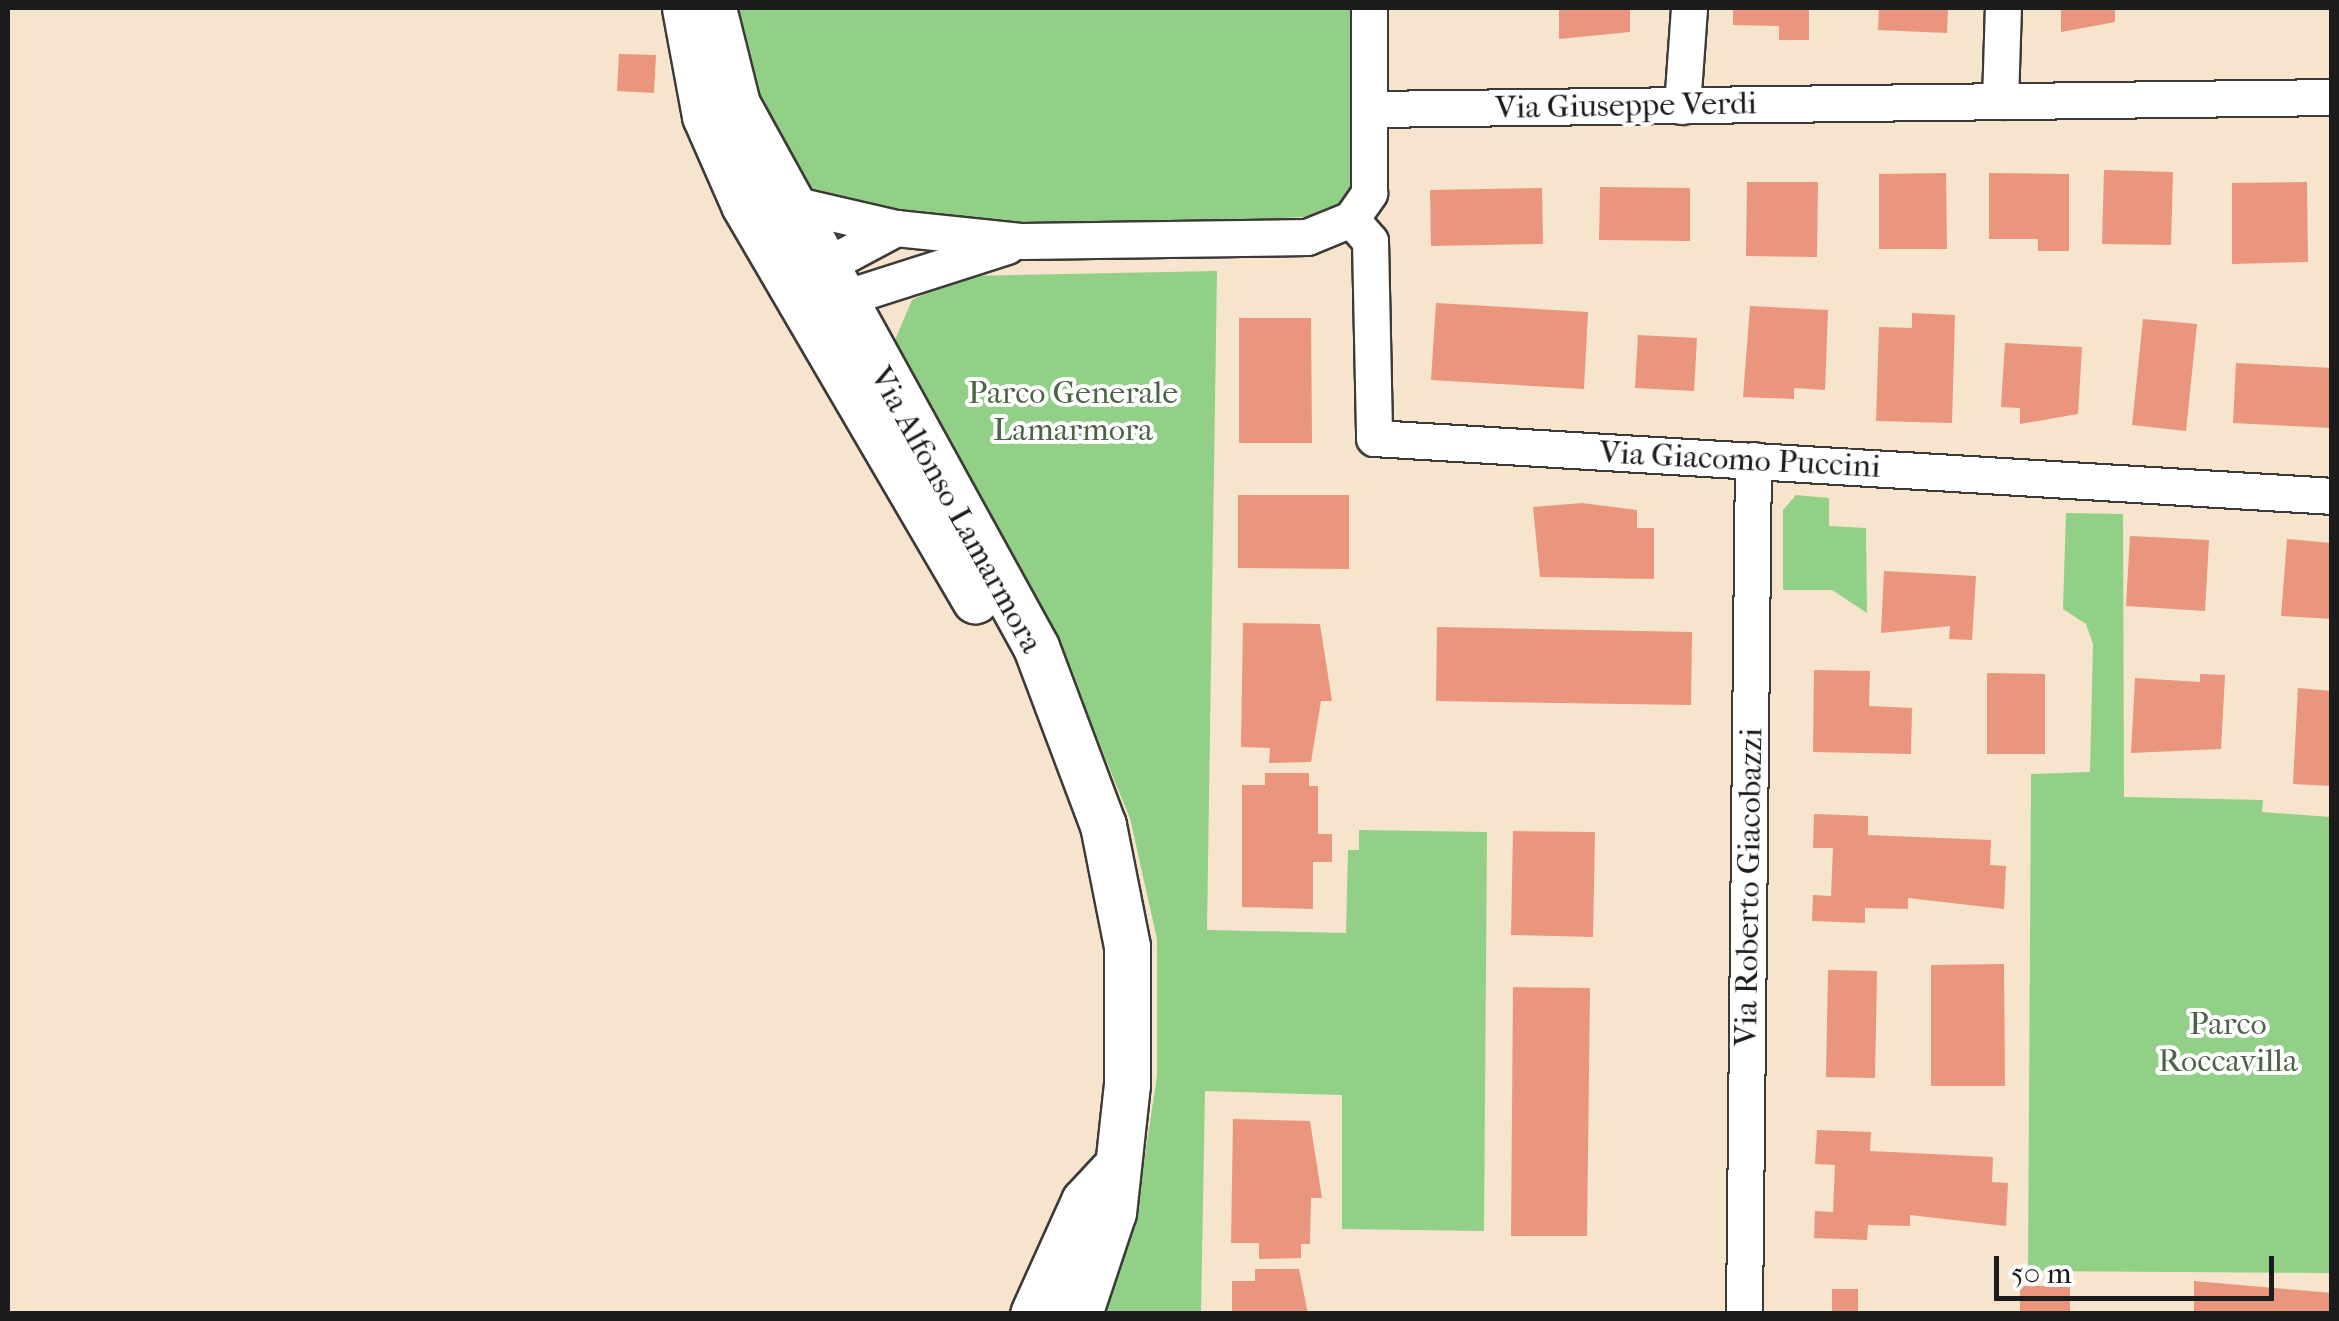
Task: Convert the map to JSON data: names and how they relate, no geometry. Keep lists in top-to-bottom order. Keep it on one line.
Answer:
{"streets":{"street":["Via Giuseppe Verdi","Via Giacomo Puccini","Via Alfonso Lamarmora","Via Roberto Giacobazzi"]},"crossings":[["Via Giacomo Puccini","Via Roberto Giacobazzi"]],"parks":["Parco Generale Lamarmora","Parco Roccavilla"],"scale_bar":"50 m"}
